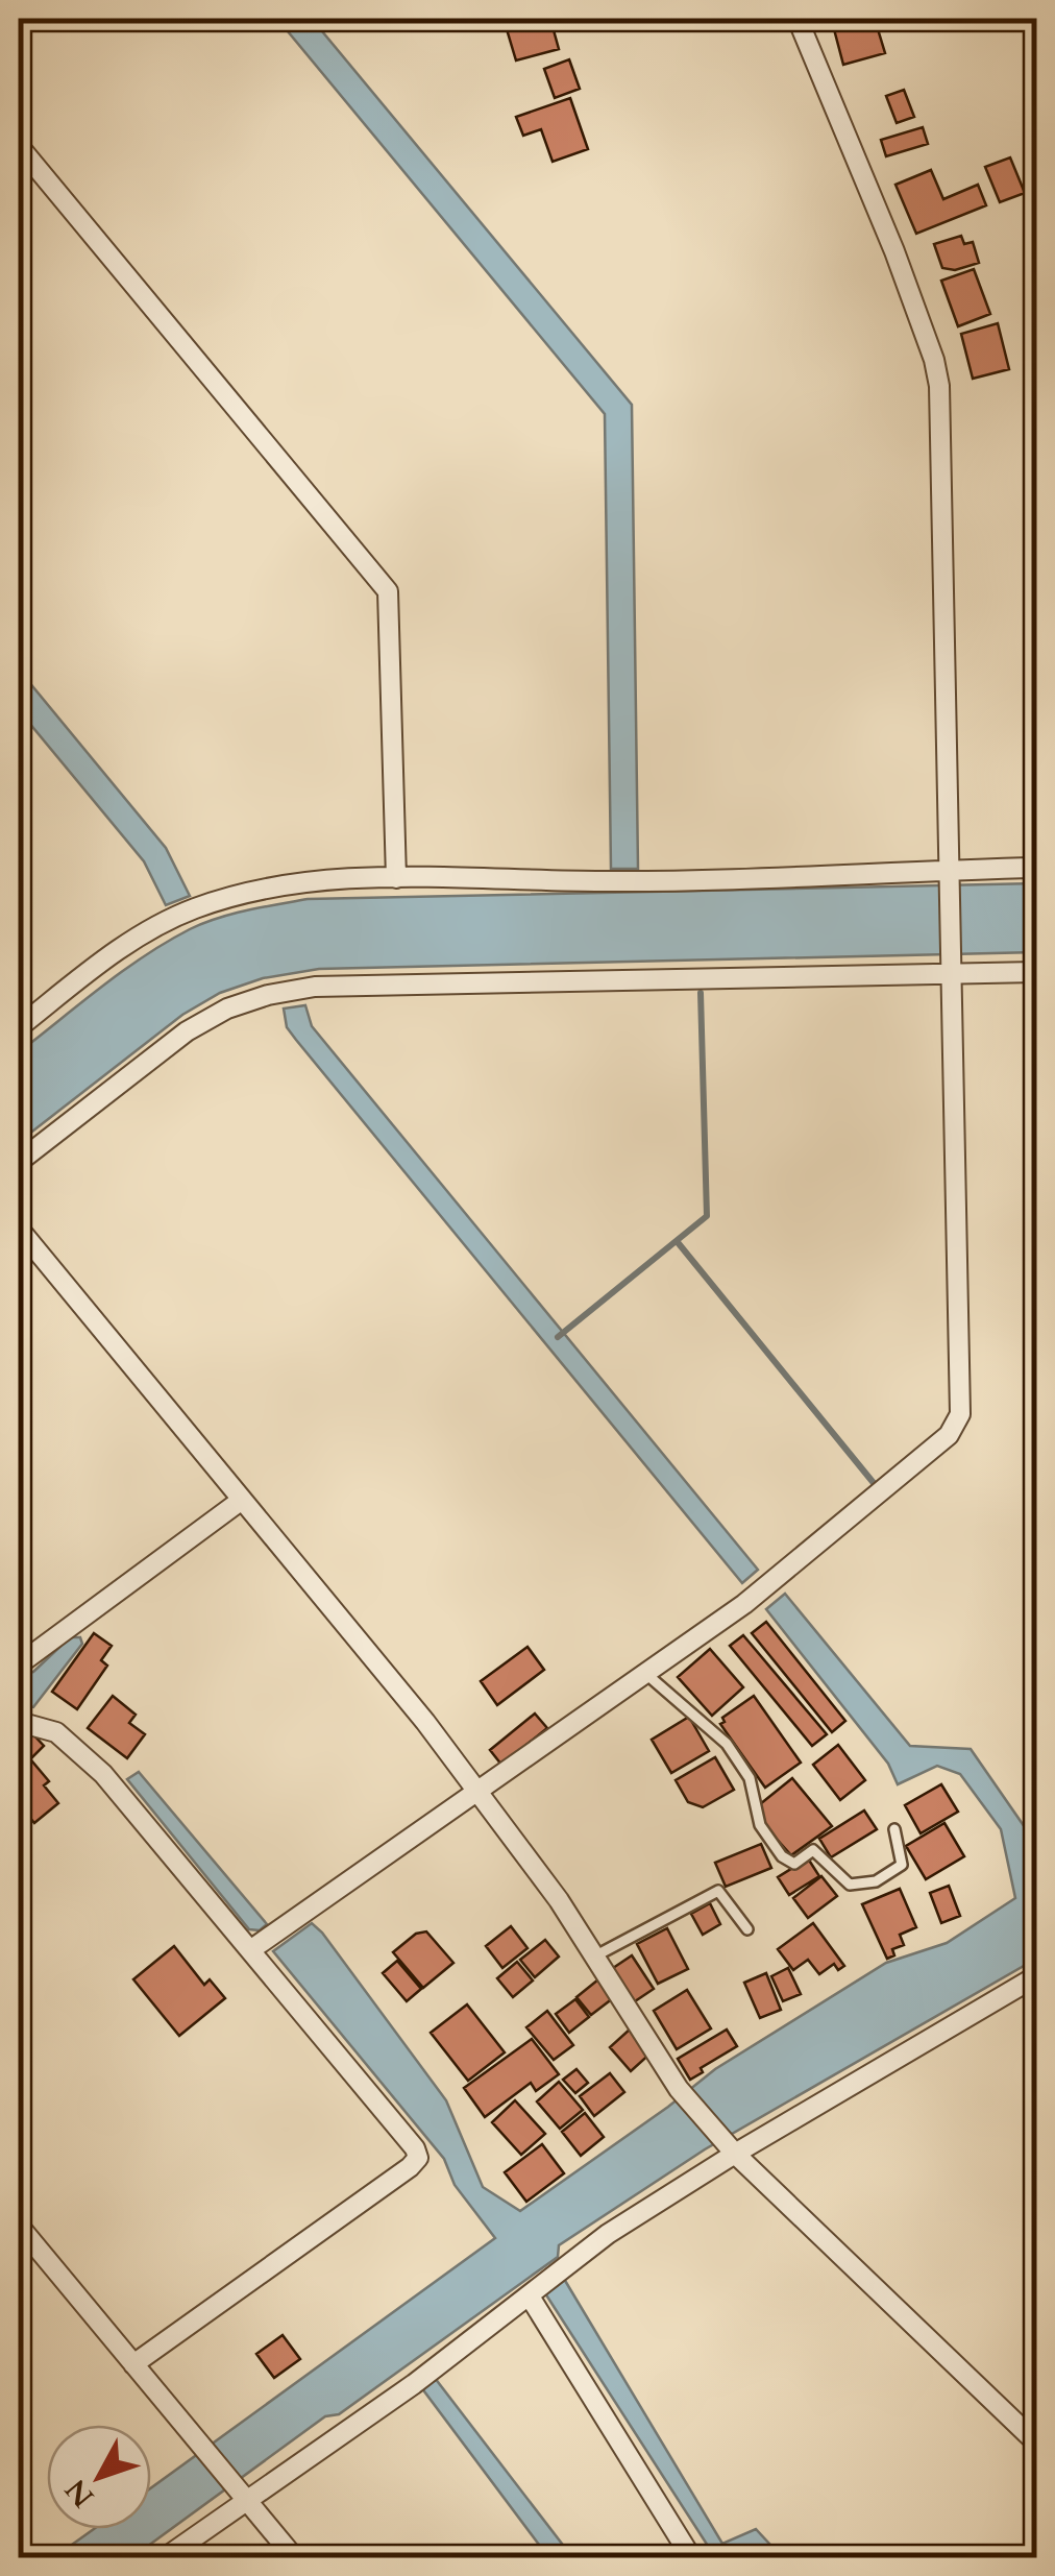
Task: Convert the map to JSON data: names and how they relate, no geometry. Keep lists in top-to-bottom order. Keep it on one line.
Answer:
{"north":"bottom left"}
